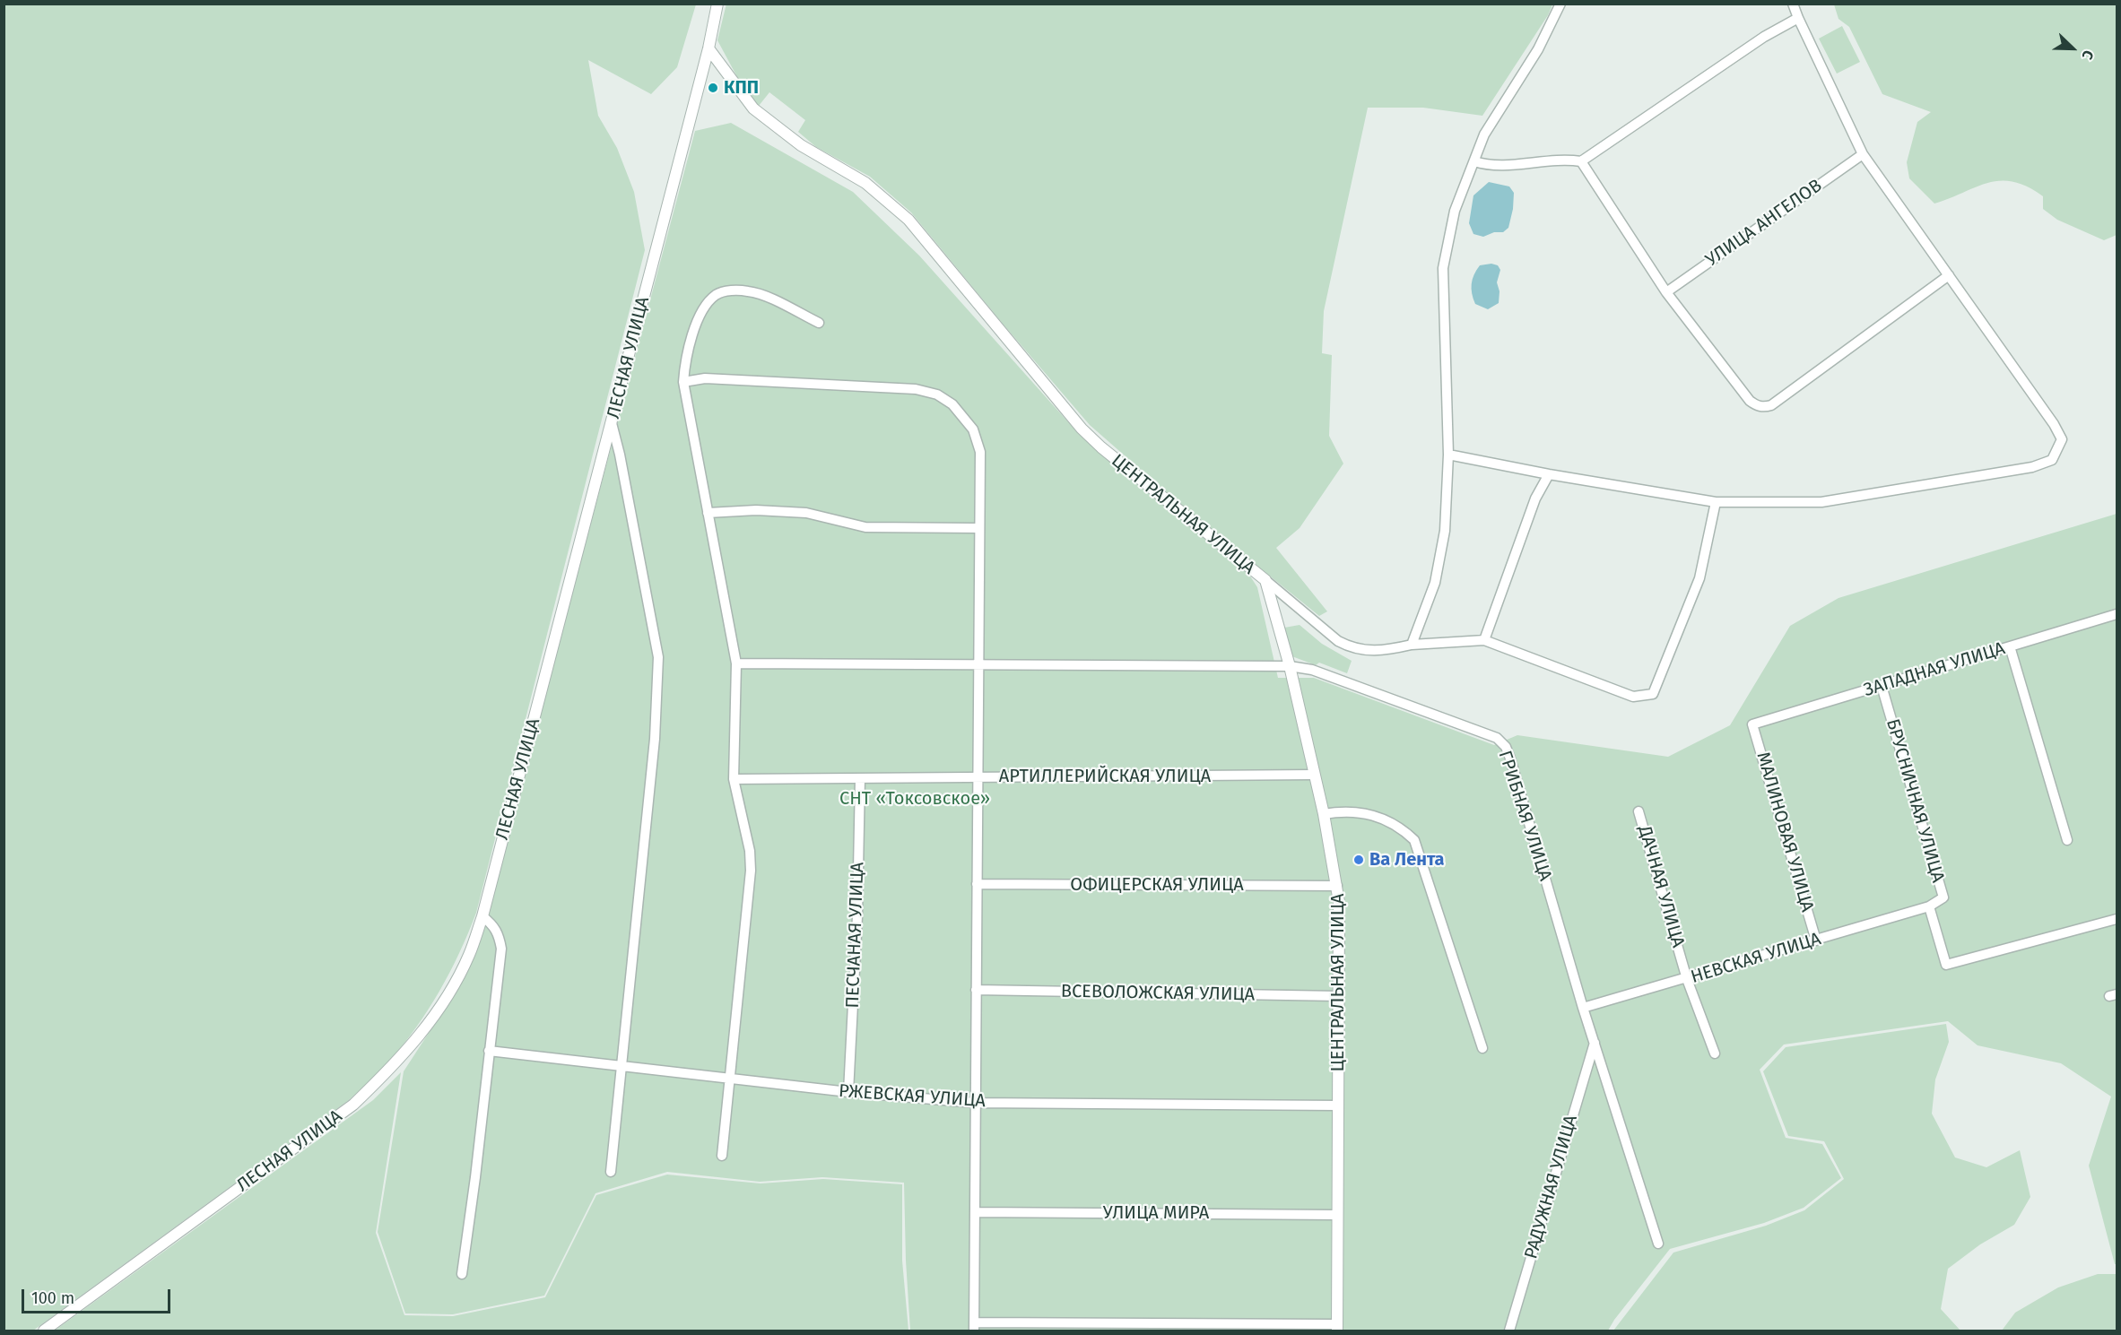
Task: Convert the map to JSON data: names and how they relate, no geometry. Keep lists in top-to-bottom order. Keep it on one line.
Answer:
{"streets":{"street":["УЛИЦА АНГЕЛОВ","ЛЕСНАЯ УЛИЦА","ЦЕНТРАЛЬНАЯ УЛИЦА","ЗАПАДНАЯ УЛИЦА","АРТИЛЛЕРИЙСКАЯ УЛИЦА","БРУСНИЧНАЯ УЛИЦА","ГРИБНАЯ УЛИЦА","МАЛИНОВАЯ УЛИЦА","ОФИЦЕРСКАЯ УЛИЦА","ДАЧНАЯ УЛИЦА","ПЕСЧАНАЯ УЛИЦА","НЕВСКАЯ УЛИЦА","ВСЕВОЛОЖСКАЯ УЛИЦА","РЖЕВСКАЯ УЛИЦА","РАДУЖНАЯ УЛИЦА","УЛИЦА МИРА"]},"crossings":[["ЛЕСНАЯ УЛИЦА","ЦЕНТРАЛЬНАЯ УЛИЦА"],["ЦЕНТРАЛЬНАЯ УЛИЦА","АРТИЛЛЕРИЙСКАЯ УЛИЦА"],["ЦЕНТРАЛЬНАЯ УЛИЦА","ГРИБНАЯ УЛИЦА"],["ЦЕНТРАЛЬНАЯ УЛИЦА","ОФИЦЕРСКАЯ УЛИЦА"],["ЦЕНТРАЛЬНАЯ УЛИЦА","ВСЕВОЛОЖСКАЯ УЛИЦА"],["ЦЕНТРАЛЬНАЯ УЛИЦА","РЖЕВСКАЯ УЛИЦА"],["ЦЕНТРАЛЬНАЯ УЛИЦА","УЛИЦА МИРА"],["ЗАПАДНАЯ УЛИЦА","БРУСНИЧНАЯ УЛИЦА"],["ЗАПАДНАЯ УЛИЦА","МАЛИНОВАЯ УЛИЦА"],["АРТИЛЛЕРИЙСКАЯ УЛИЦА","ПЕСЧАНАЯ УЛИЦА"],["БРУСНИЧНАЯ УЛИЦА","НЕВСКАЯ УЛИЦА"],["ГРИБНАЯ УЛИЦА","НЕВСКАЯ УЛИЦА"],["ГРИБНАЯ УЛИЦА","РАДУЖНАЯ УЛИЦА"],["МАЛИНОВАЯ УЛИЦА","НЕВСКАЯ УЛИЦА"],["ДАЧНАЯ УЛИЦА","НЕВСКАЯ УЛИЦА"],["ПЕСЧАНАЯ УЛИЦА","РЖЕВСКАЯ УЛИЦА"]],"parks":["СНТ «Токсовское»"],"places":["КПП","Ва Лента"],"scale_bar":"100 m","north":"bottom right"}
